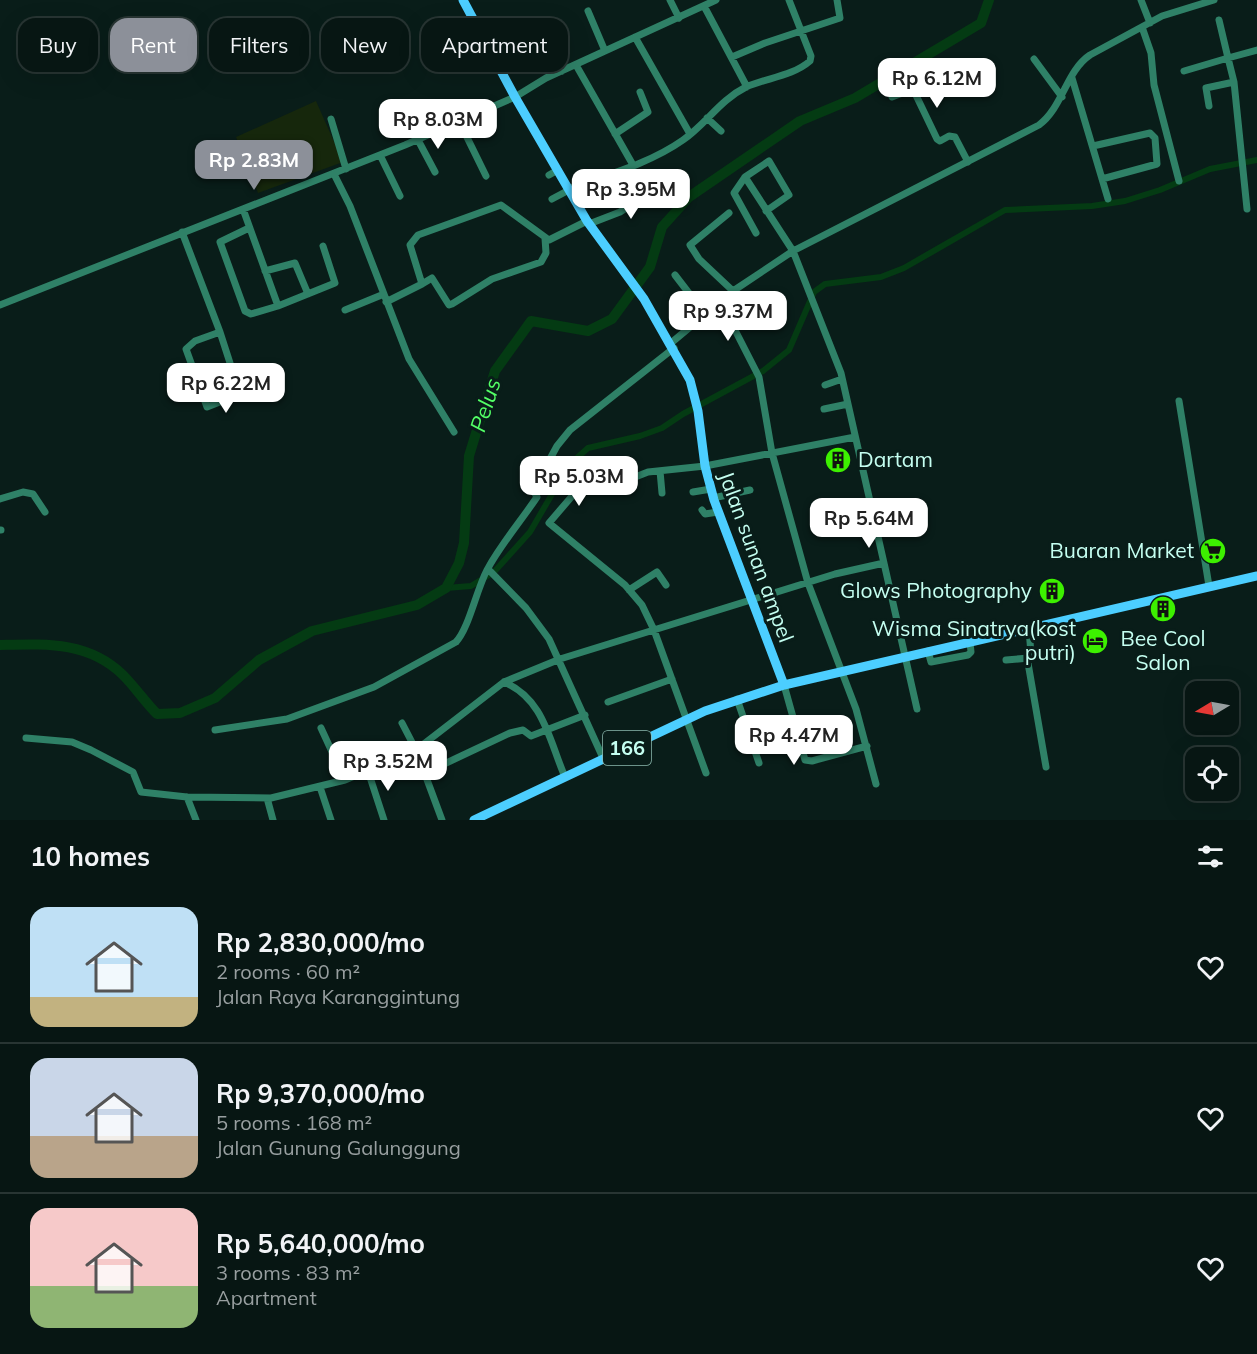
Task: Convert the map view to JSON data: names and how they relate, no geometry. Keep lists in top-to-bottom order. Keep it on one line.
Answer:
{"streets":{"main road":["Jalan sunan ampel","166"]},"crossings":[["Jalan sunan ampel","166"]],"water":["Pelus"],"places":{"building":["Dartam","Glows Photography","Bee Cool Salon"],"supermarket":["Buaran Market"],"hotel":["Wisma Sinatrya(kost putri)"]},"north":"left","page":{"chip":["Buy","Rent","Filters","New","Apartment"],"price":["Rp 6.12M","Rp 8.03M","Rp 2.83M","Rp 3.95M","Rp 9.37M","Rp 6.22M","Rp 5.03M","Rp 5.64M","Rp 4.47M","Rp 3.52M"],"heading":"10 homes","list":[{"name":"Rp 2,830,000/mo","note":"2 rooms · 60 m² · Jalan Raya Karanggintung"},{"name":"Rp 9,370,000/mo","note":"5 rooms · 168 m² · Jalan Gunung Galunggung"},{"name":"Rp 5,640,000/mo","note":"3 rooms · 83 m² · Apartment"}]}}
